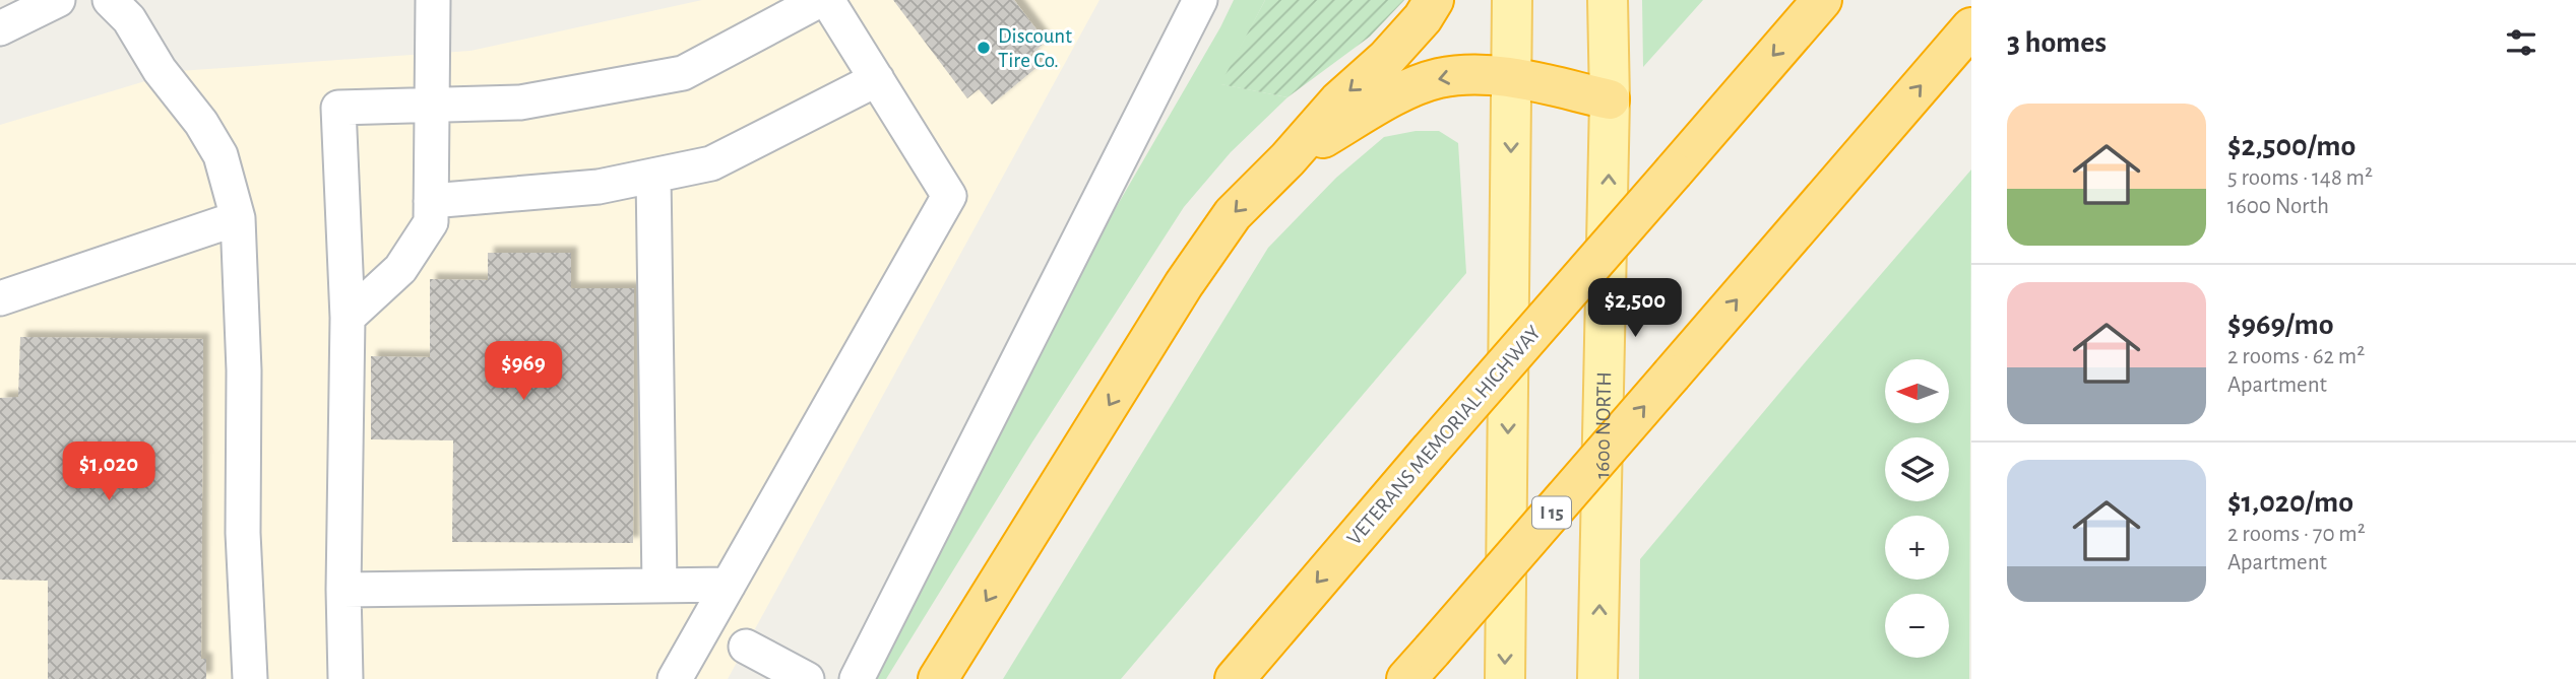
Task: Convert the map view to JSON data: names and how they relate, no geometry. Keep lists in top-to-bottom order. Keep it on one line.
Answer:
{"streets":{"highway":["VETERANS MEMORIAL HIGHWAY","I 15"],"main road":["1600 NORTH"]},"places":["Discount Tire Co."],"north":"left","page":{"heading":"3 homes","list":[{"name":"$2,500/mo","note":"5 rooms · 148 m² · 1600 North"},{"name":"$969/mo","note":"2 rooms · 62 m² · Apartment"},{"name":"$1,020/mo","note":"2 rooms · 70 m² · Apartment"}],"price":["$2,500","$969","$1,020"],"map_buttons":["+","−"]}}
